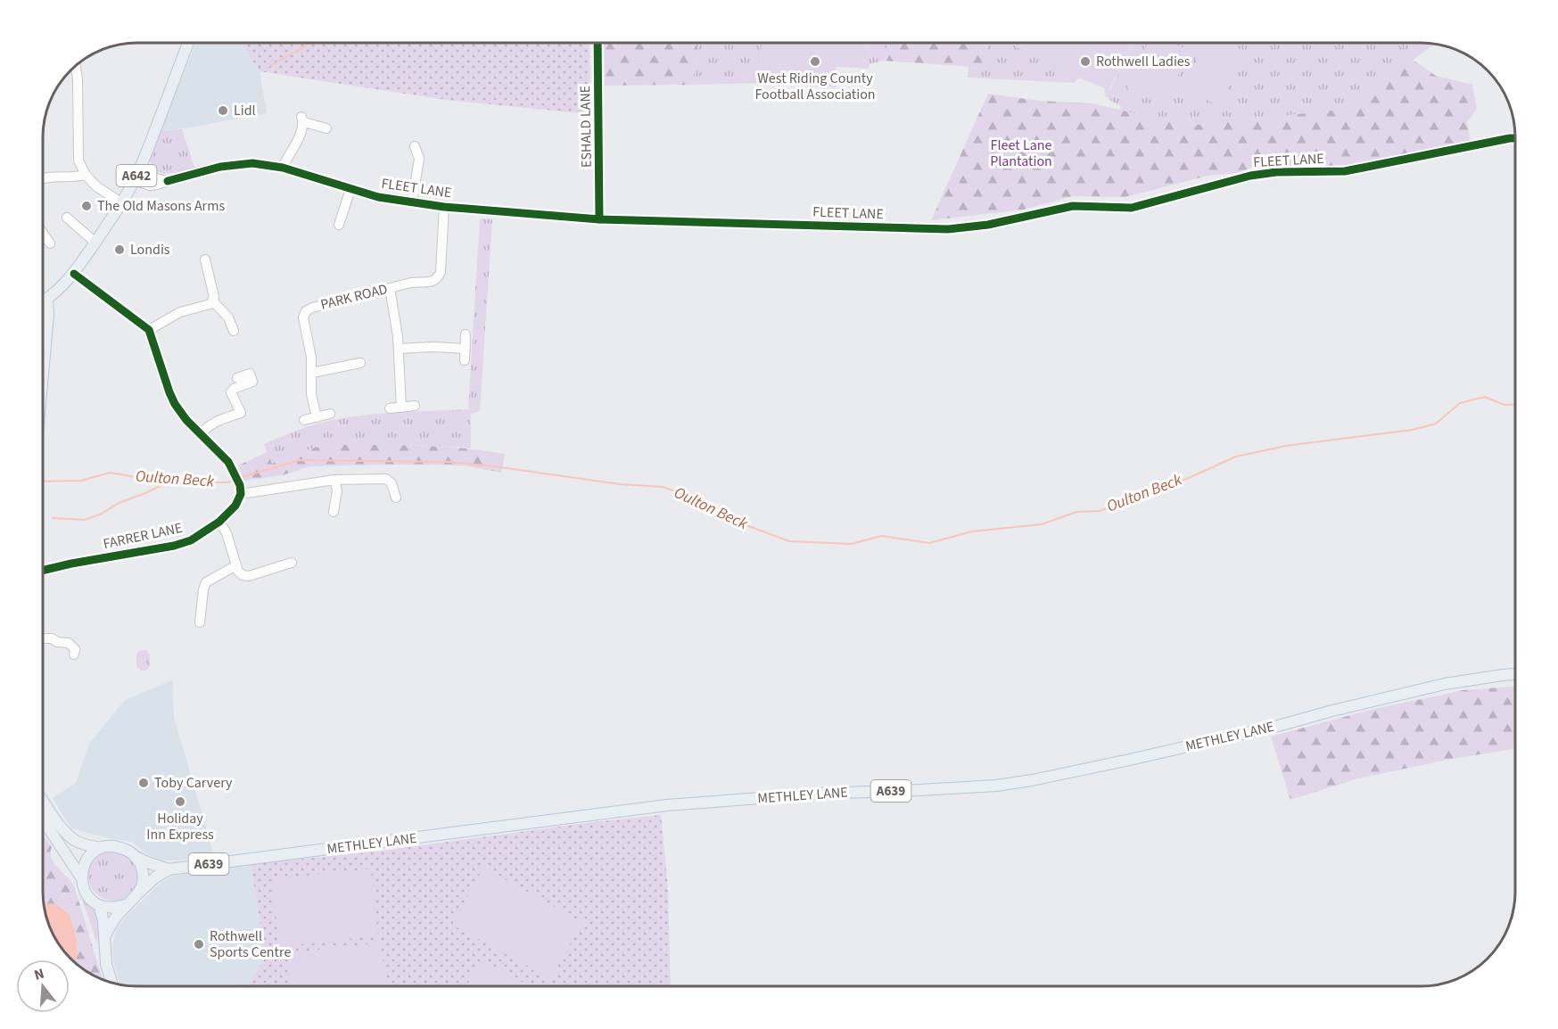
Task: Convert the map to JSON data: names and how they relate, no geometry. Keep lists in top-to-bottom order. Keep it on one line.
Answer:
{"streets":{"main road":["A642","METHLEY LANE","A639"],"street":["ESHALD LANE","FLEET LANE","PARK ROAD","FARRER LANE"]},"crossings":[["ESHALD LANE","FLEET LANE"],["FLEET LANE","A642"],["FLEET LANE","PARK ROAD"]],"water":["Oulton Beck"],"parks":["Fleet Lane Plantation"],"places":["West Riding County Football Association","Rothwell Ladies","Lidl","The Old Masons Arms","Londis","Toby Carvery","Holiday Inn Express","Rothwell Sports Centre"],"north":"top"}
